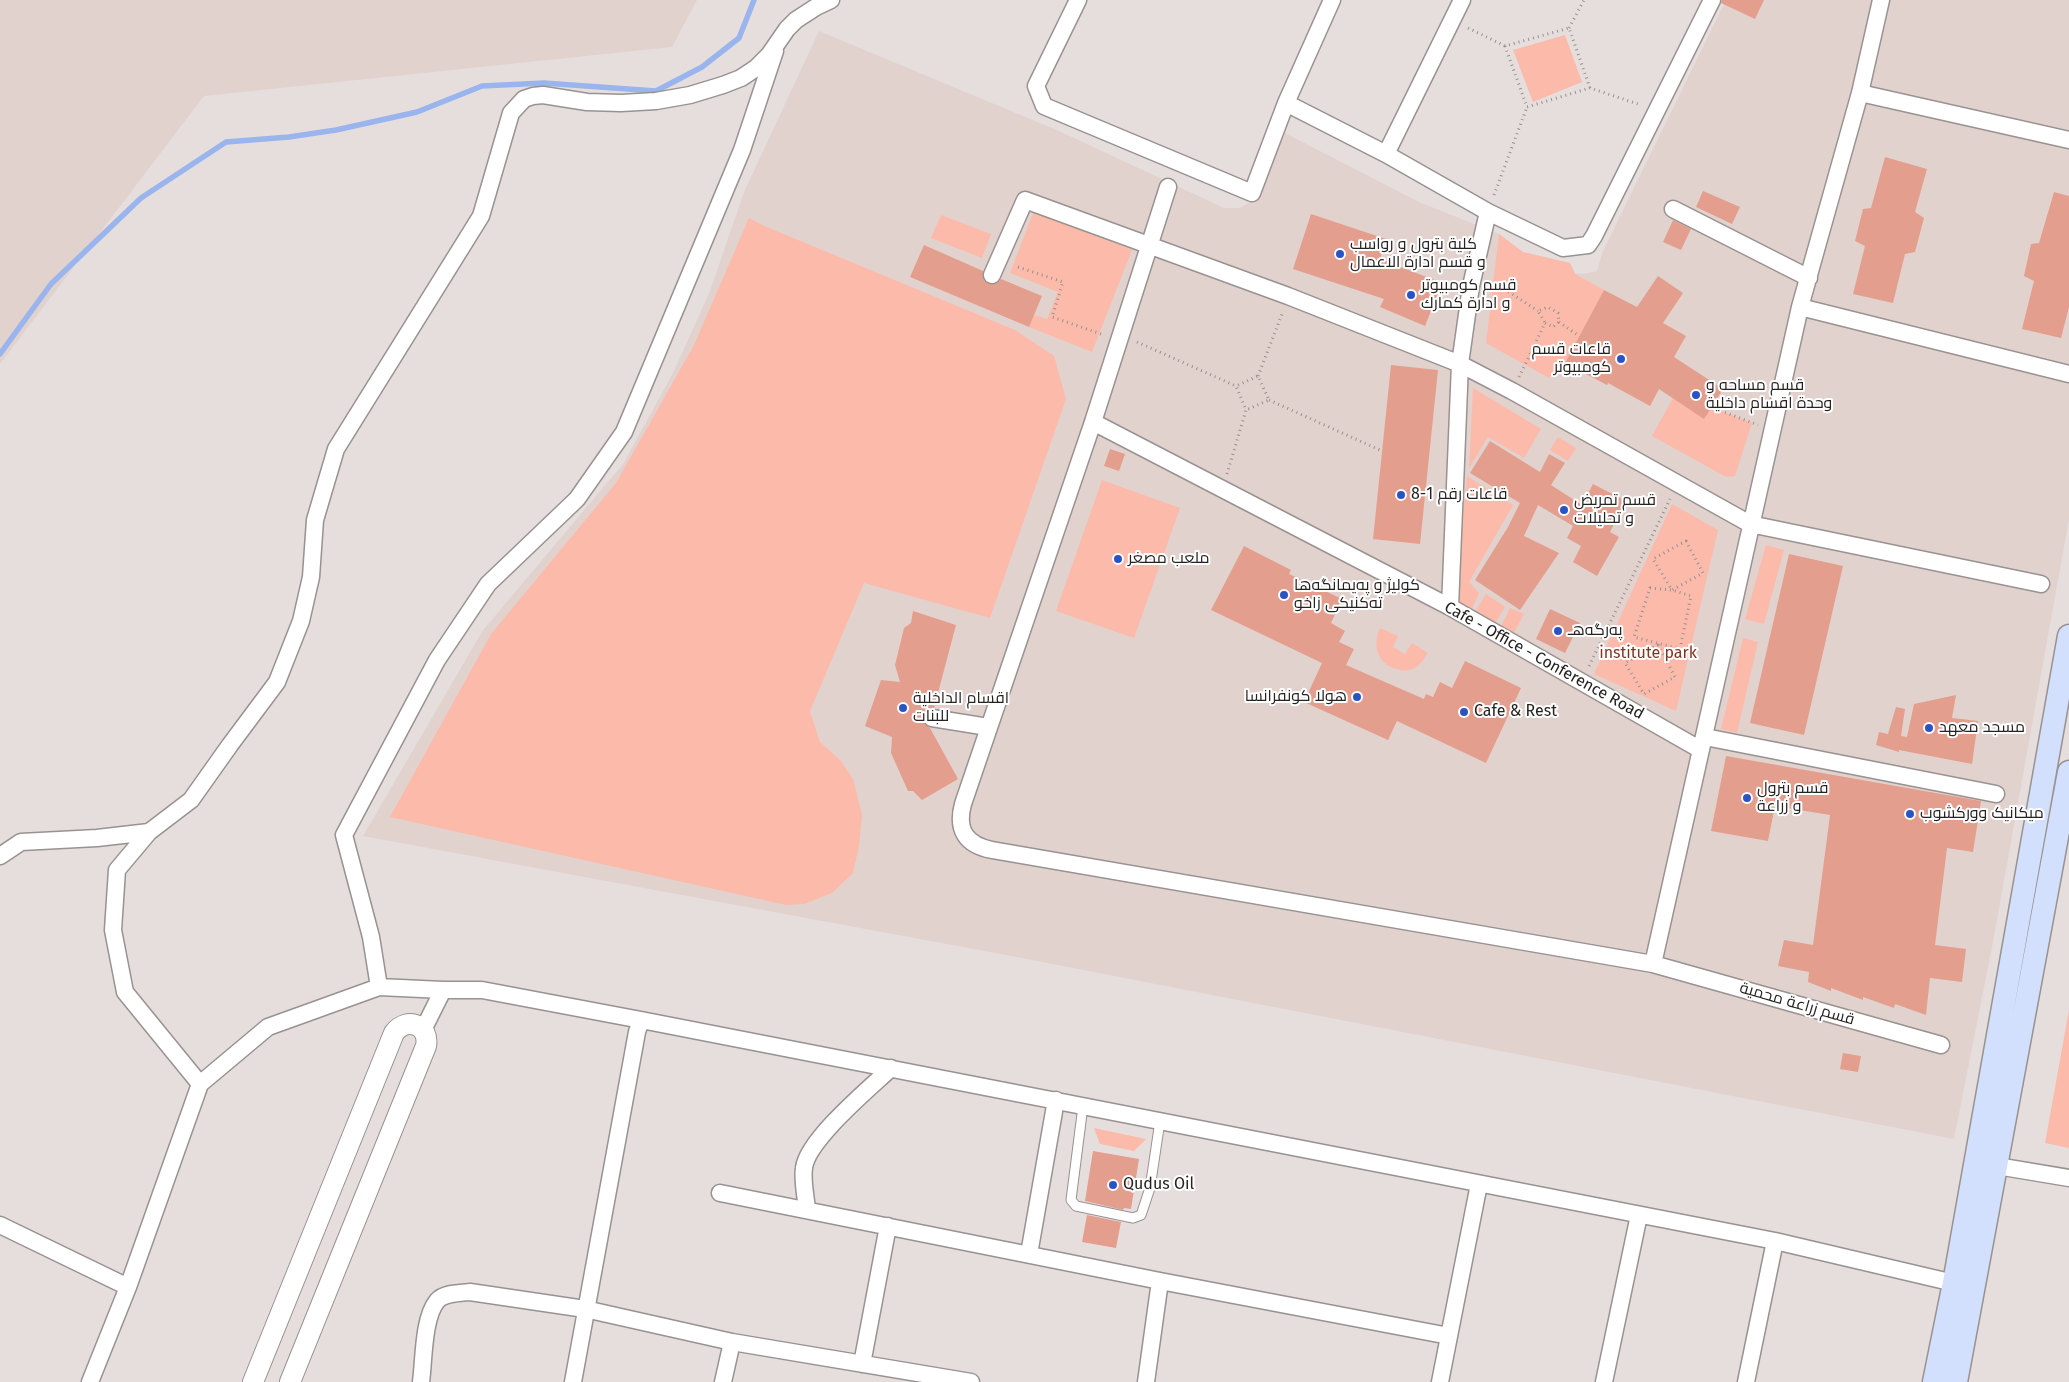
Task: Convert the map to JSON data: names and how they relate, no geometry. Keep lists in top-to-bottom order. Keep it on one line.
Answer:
{"streets":{"street":["Cafe - Office - Conference Road","قسم زراعة محمية"]},"crossings":[["Cafe - Office - Conference Road","قسم زراعة محمية"]],"parks":["institute park"],"places":["كلية بترول و رواسب و قسم ادارة الاعمال","قسم کومبیوتر و ادارة كمارك","قاعات قسم کومبیوتر","قسم مساحه‌ و وحدة اقسام داخلية","قاعات رقم 1-8","قسم تمریض و تحلیلات","ملعب مصغر","كوليژ و په‌يمانگه‌ها ته‌كنيكى زاخو","په‌رگه‌هـ","هولا كونفرانسا","اقسام الداخلیة للبنات","Cafe & Rest","مسجد معهد","قسم بترول و زراعة","میکانیک وورکشوب","Qudus Oil"]}
